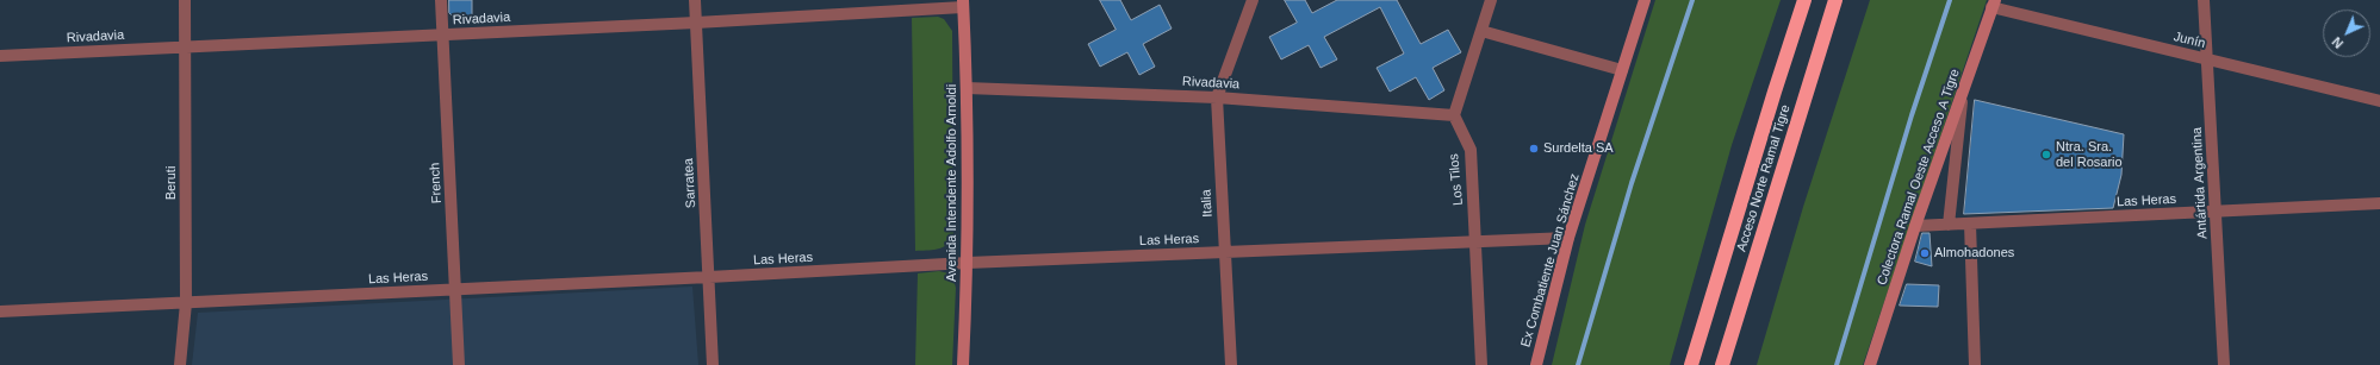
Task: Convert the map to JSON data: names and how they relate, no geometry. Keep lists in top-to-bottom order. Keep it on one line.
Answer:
{"streets":{"highway":["Acceso Norte Ramal Tigre"],"street":["Rivadavia","Junín","Colectora Ramal Oeste Acceso A Tigre","Los Tilos","Beruti","French","Sarratea","Avenida Intendente Adolfo Arnoldi","Antártida Argentina","Las Heras","Italia","Ex Combatiente Juan Sánchez"]},"crossings":[["Rivadavia","Los Tilos"],["Rivadavia","Beruti"],["Rivadavia","French"],["Rivadavia","Sarratea"],["Rivadavia","Avenida Intendente Adolfo Arnoldi"],["Rivadavia","Italia"],["Junín","Colectora Ramal Oeste Acceso A Tigre"],["Junín","Antártida Argentina"],["Colectora Ramal Oeste Acceso A Tigre","Las Heras"],["Los Tilos","Las Heras"],["Beruti","Las Heras"],["French","Las Heras"],["Sarratea","Las Heras"],["Avenida Intendente Adolfo Arnoldi","Las Heras"],["Antártida Argentina","Las Heras"],["Las Heras","Italia"],["Las Heras","Ex Combatiente Juan Sánchez"]],"places":["Surdelta SA","Ntra. Sra. del Rosario","Almohadones"],"north":"bottom left"}
